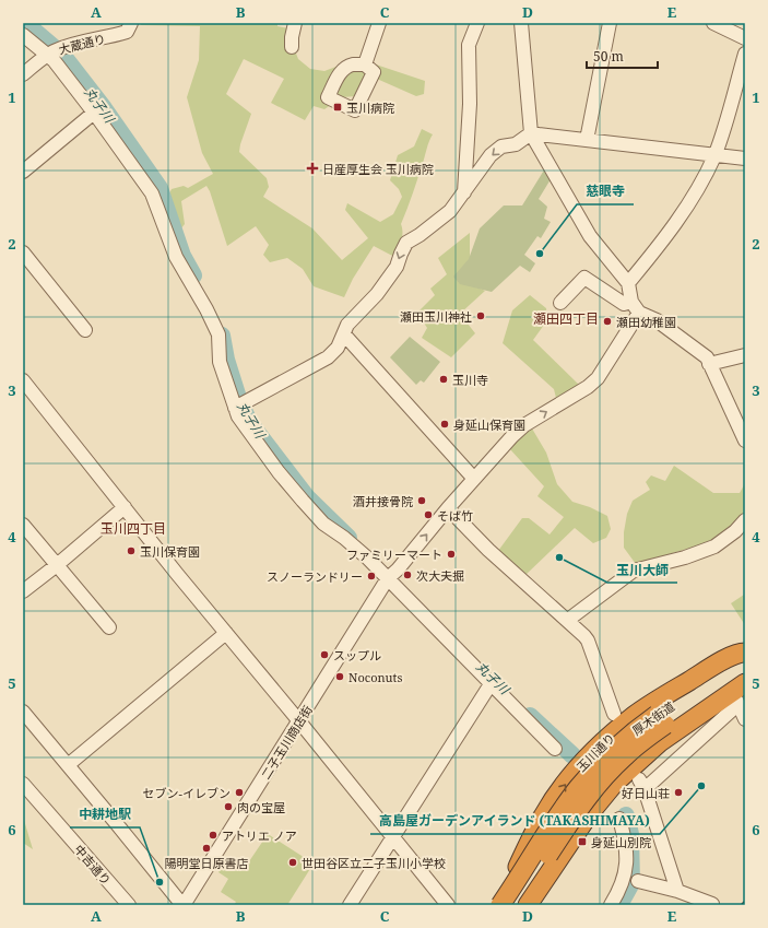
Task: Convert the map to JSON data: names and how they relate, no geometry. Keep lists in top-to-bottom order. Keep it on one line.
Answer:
{"streets":{"highway":["厚木街道","玉川通り"],"street":["大蔵通り","二子玉川商店街","中吉通り"]},"crossings":[["厚木街道","玉川通り"]],"one_way":["二子玉川商店街"],"districts":["瀬田四丁目","玉川四丁目"],"water":["丸子川"],"places":{"transit":["玉川病院","身延山別院"],"health":["日産厚生会 玉川病院"],"other":["慈眼寺","瀬田玉川神社","瀬田幼稚園","玉川寺","身延山保育園","酒井接骨院","そば竹","玉川保育園","ファミリーマート","玉川大師","次大夫掘","スノーランドリー","スップル","Noconuts","高島屋ガーデンアイランド (TAKASHIMAYA)","セブン-イレブン","好日山荘","肉の宝屋","アトリエ ノア","陽明堂日原書店","世田谷区立二子玉川小学校","中耕地駅"]},"scale_bar":"50 m","grid":{"columns":["A","B","C","D","E"],"rows":["1","2","3","4","5","6"]}}
